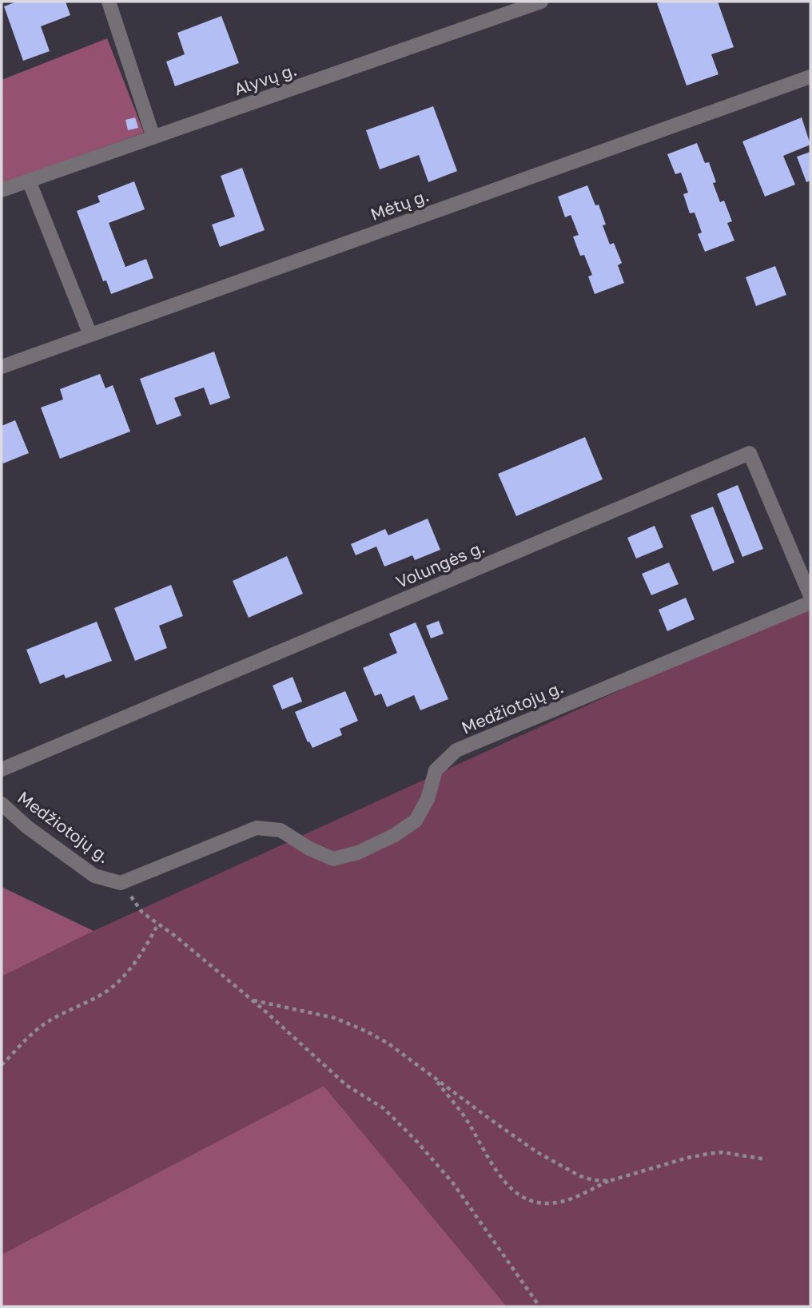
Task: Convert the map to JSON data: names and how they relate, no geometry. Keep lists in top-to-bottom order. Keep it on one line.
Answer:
{"streets":{"street":["Alyvų g.","Mėtų g.","Volungės g.","Medžiotojų g."]}}
